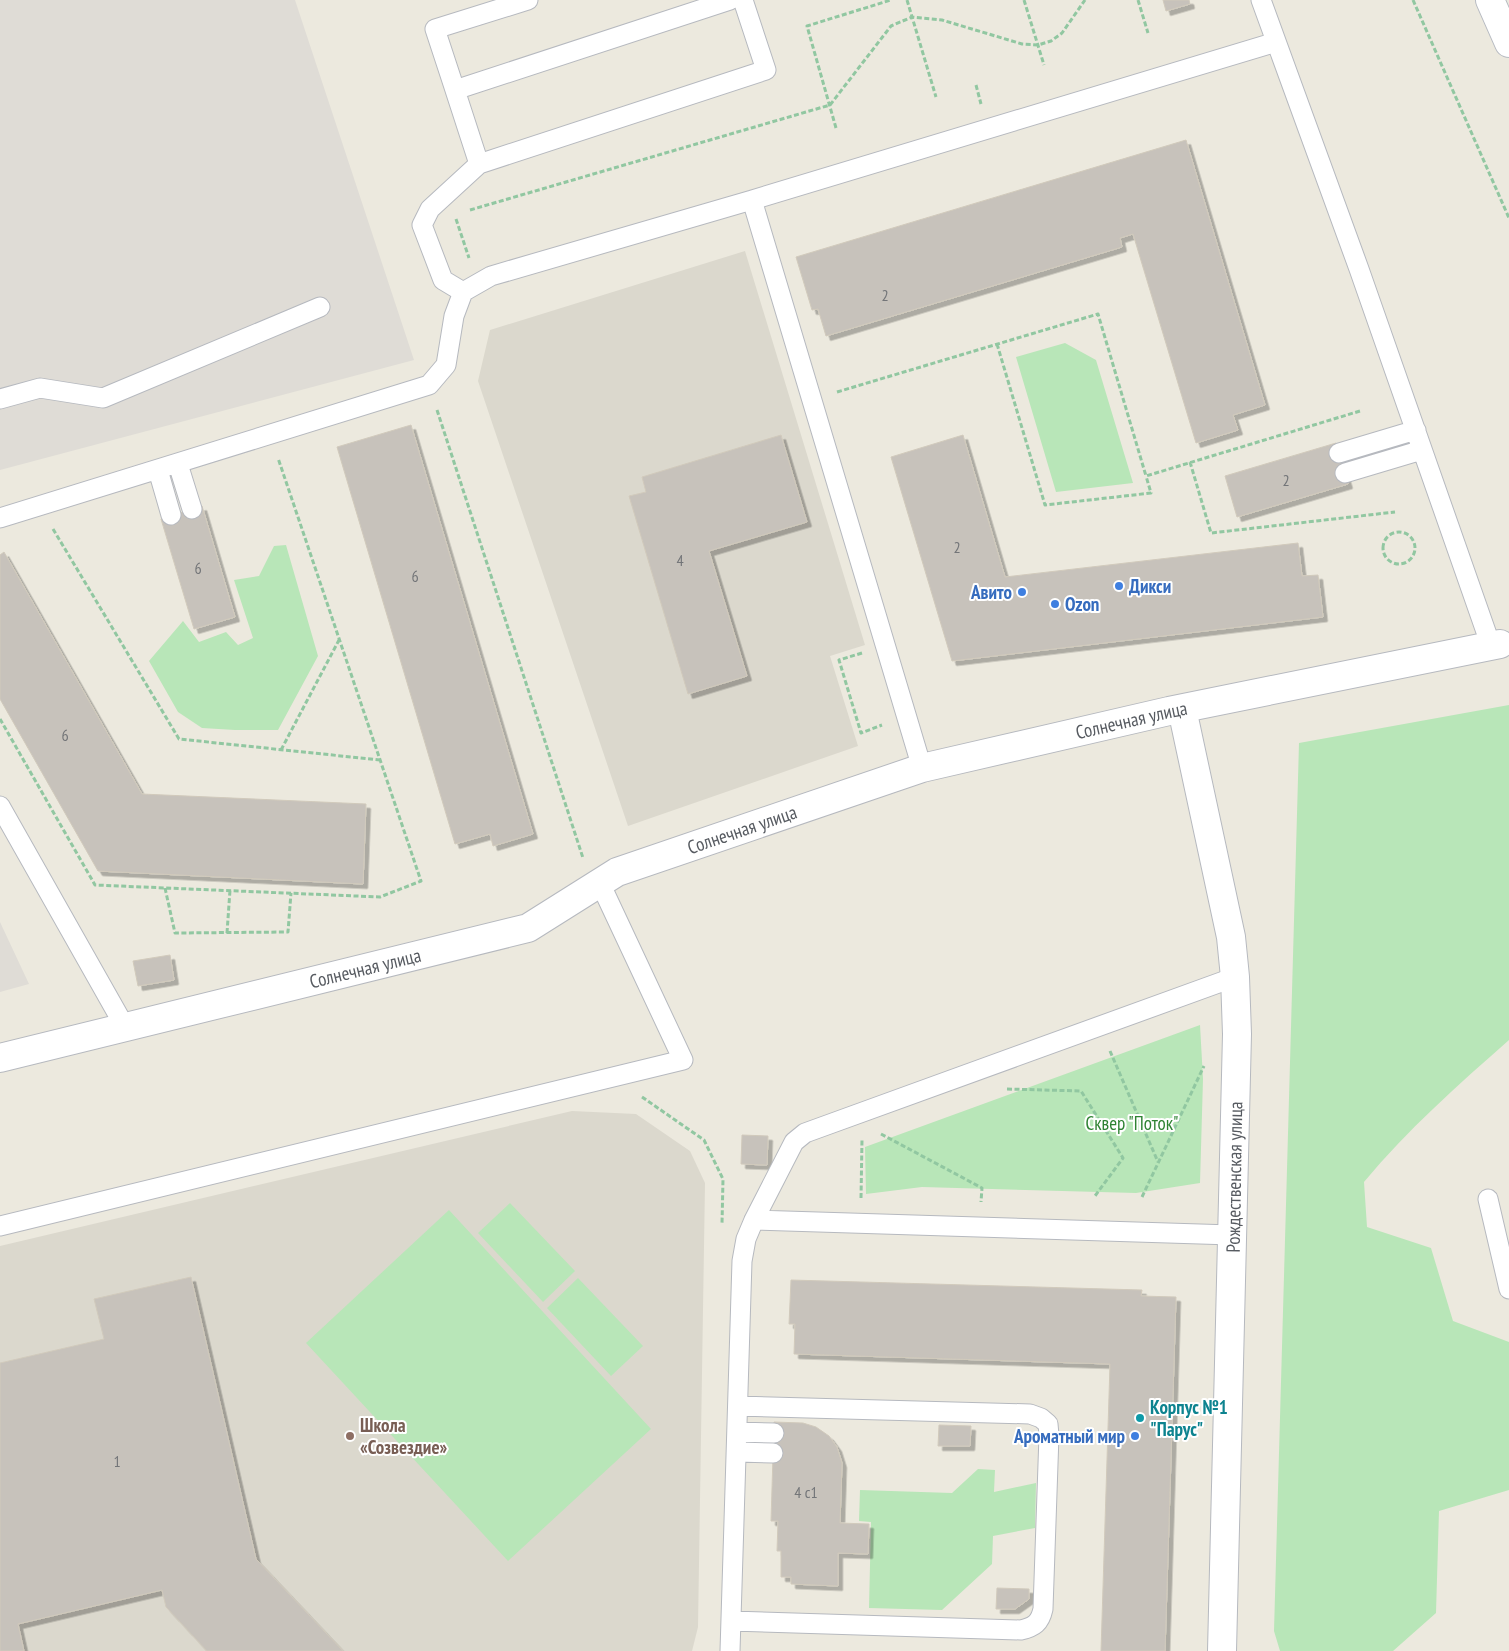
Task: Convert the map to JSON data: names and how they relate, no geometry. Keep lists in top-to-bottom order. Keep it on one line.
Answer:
{"streets":{"street":["Солнечная улица","Рождественская улица"]},"crossings":[["Солнечная улица","Рождественская улица"]],"parks":["Сквер \"Поток\""],"places":["Дикси","Авито","Ozon","Корпус №1 \"Парус\"","Школа «Созвездие»","Ароматный мир"],"house_numbers":["2","2","2","4","6","6","6","1","4 с1"]}
